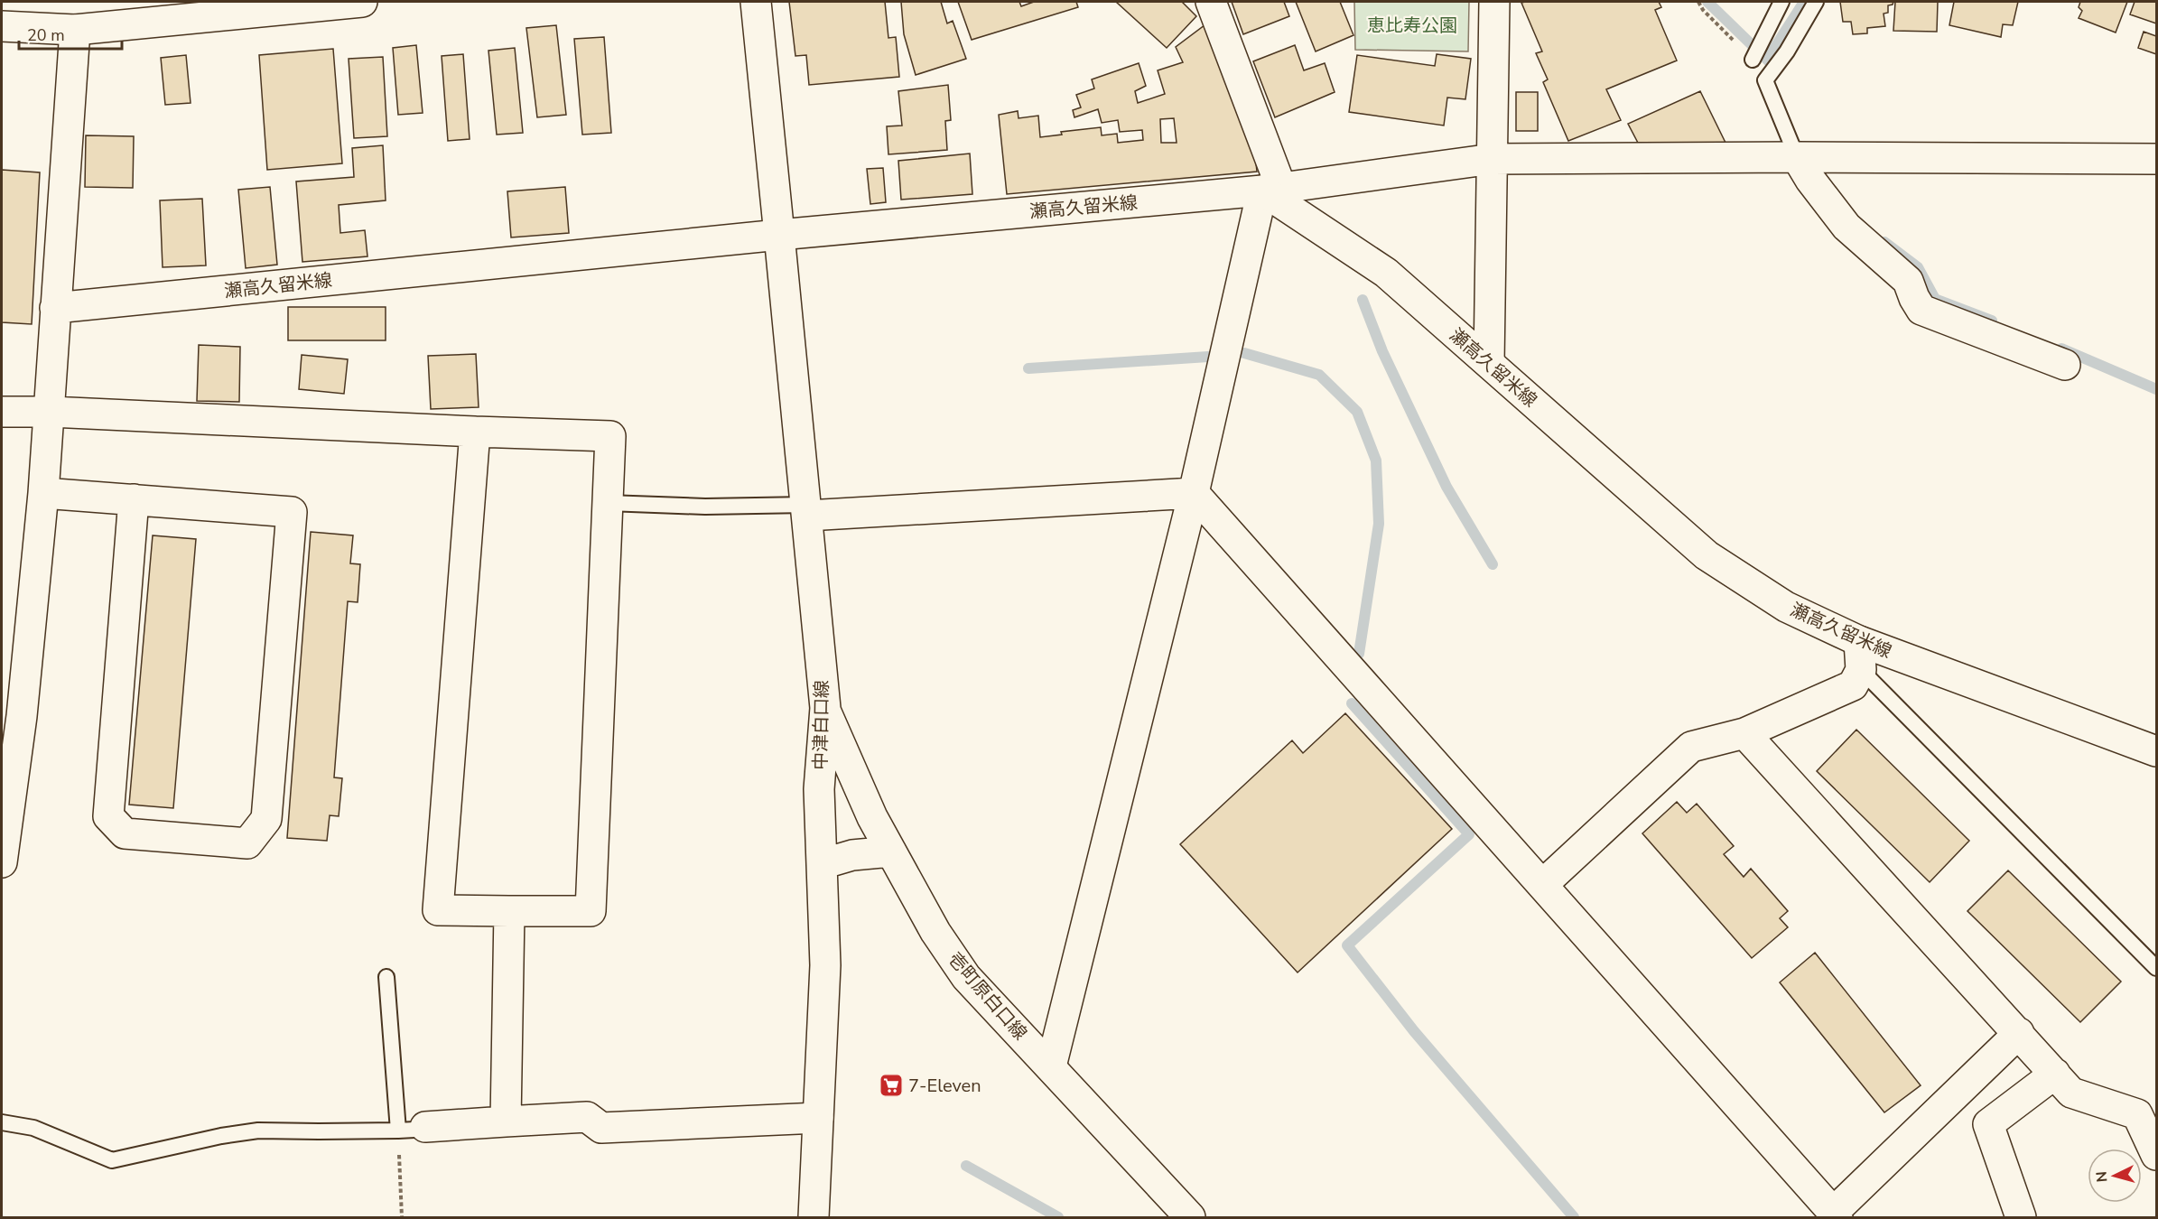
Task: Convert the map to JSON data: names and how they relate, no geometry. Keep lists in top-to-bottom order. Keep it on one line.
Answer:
{"streets":{"street":["瀬高久留米線","中津白口線","壱町原白口線"]},"crossings":[["瀬高久留米線","中津白口線"],["中津白口線","壱町原白口線"]],"parks":["恵比寿公園"],"places":{"supermarket":["7-Eleven"]},"scale_bar":"20 m","north":"left"}
